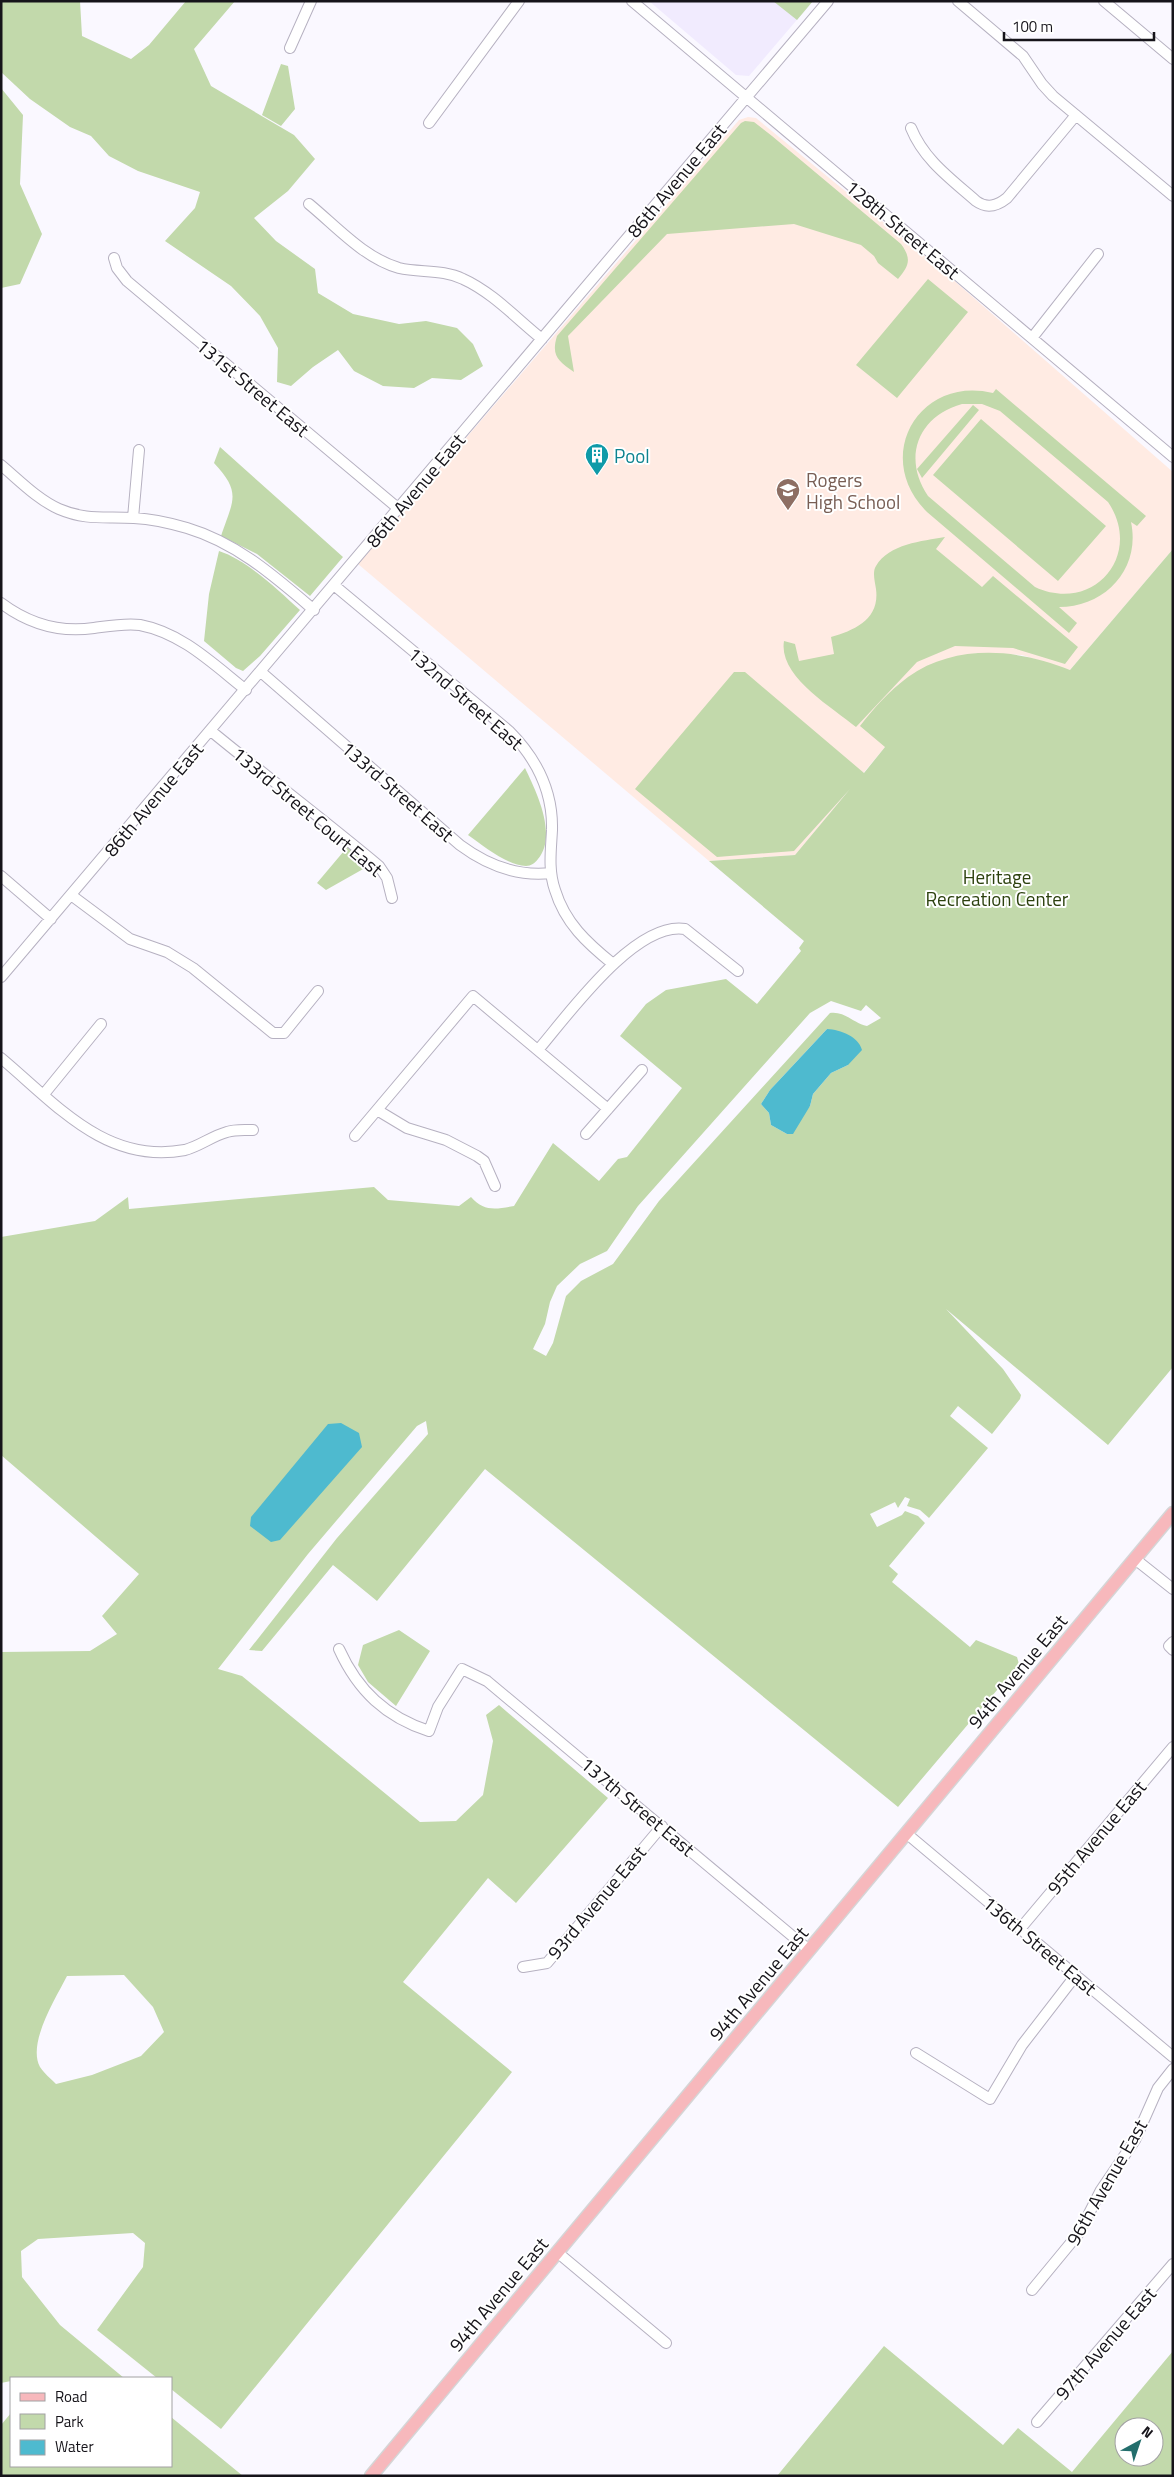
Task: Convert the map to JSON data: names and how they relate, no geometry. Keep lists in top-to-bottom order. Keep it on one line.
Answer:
{"streets":{"main road":["94th Avenue East"],"street":["86th Avenue East","128th Street East","131st Street East","132nd Street East","133rd Street East","133rd Street Court East","137th Street East","95th Avenue East","93rd Avenue East","136th Street East","96th Avenue East","97th Avenue East"]},"crossings":[["86th Avenue East","128th Street East"],["86th Avenue East","131st Street East"],["86th Avenue East","132nd Street East"],["86th Avenue East","133rd Street East"],["86th Avenue East","133rd Street Court East"],["132nd Street East","133rd Street East"],["94th Avenue East","137th Street East"],["94th Avenue East","136th Street East"],["137th Street East","93rd Avenue East"],["95th Avenue East","136th Street East"]],"parks":["Heritage Recreation Center"],"places":{"building":["Pool"],"school or university":["Rogers High School"]},"legend":["Road","Park","Water"],"scale_bar":"100 m","north":"top right"}
